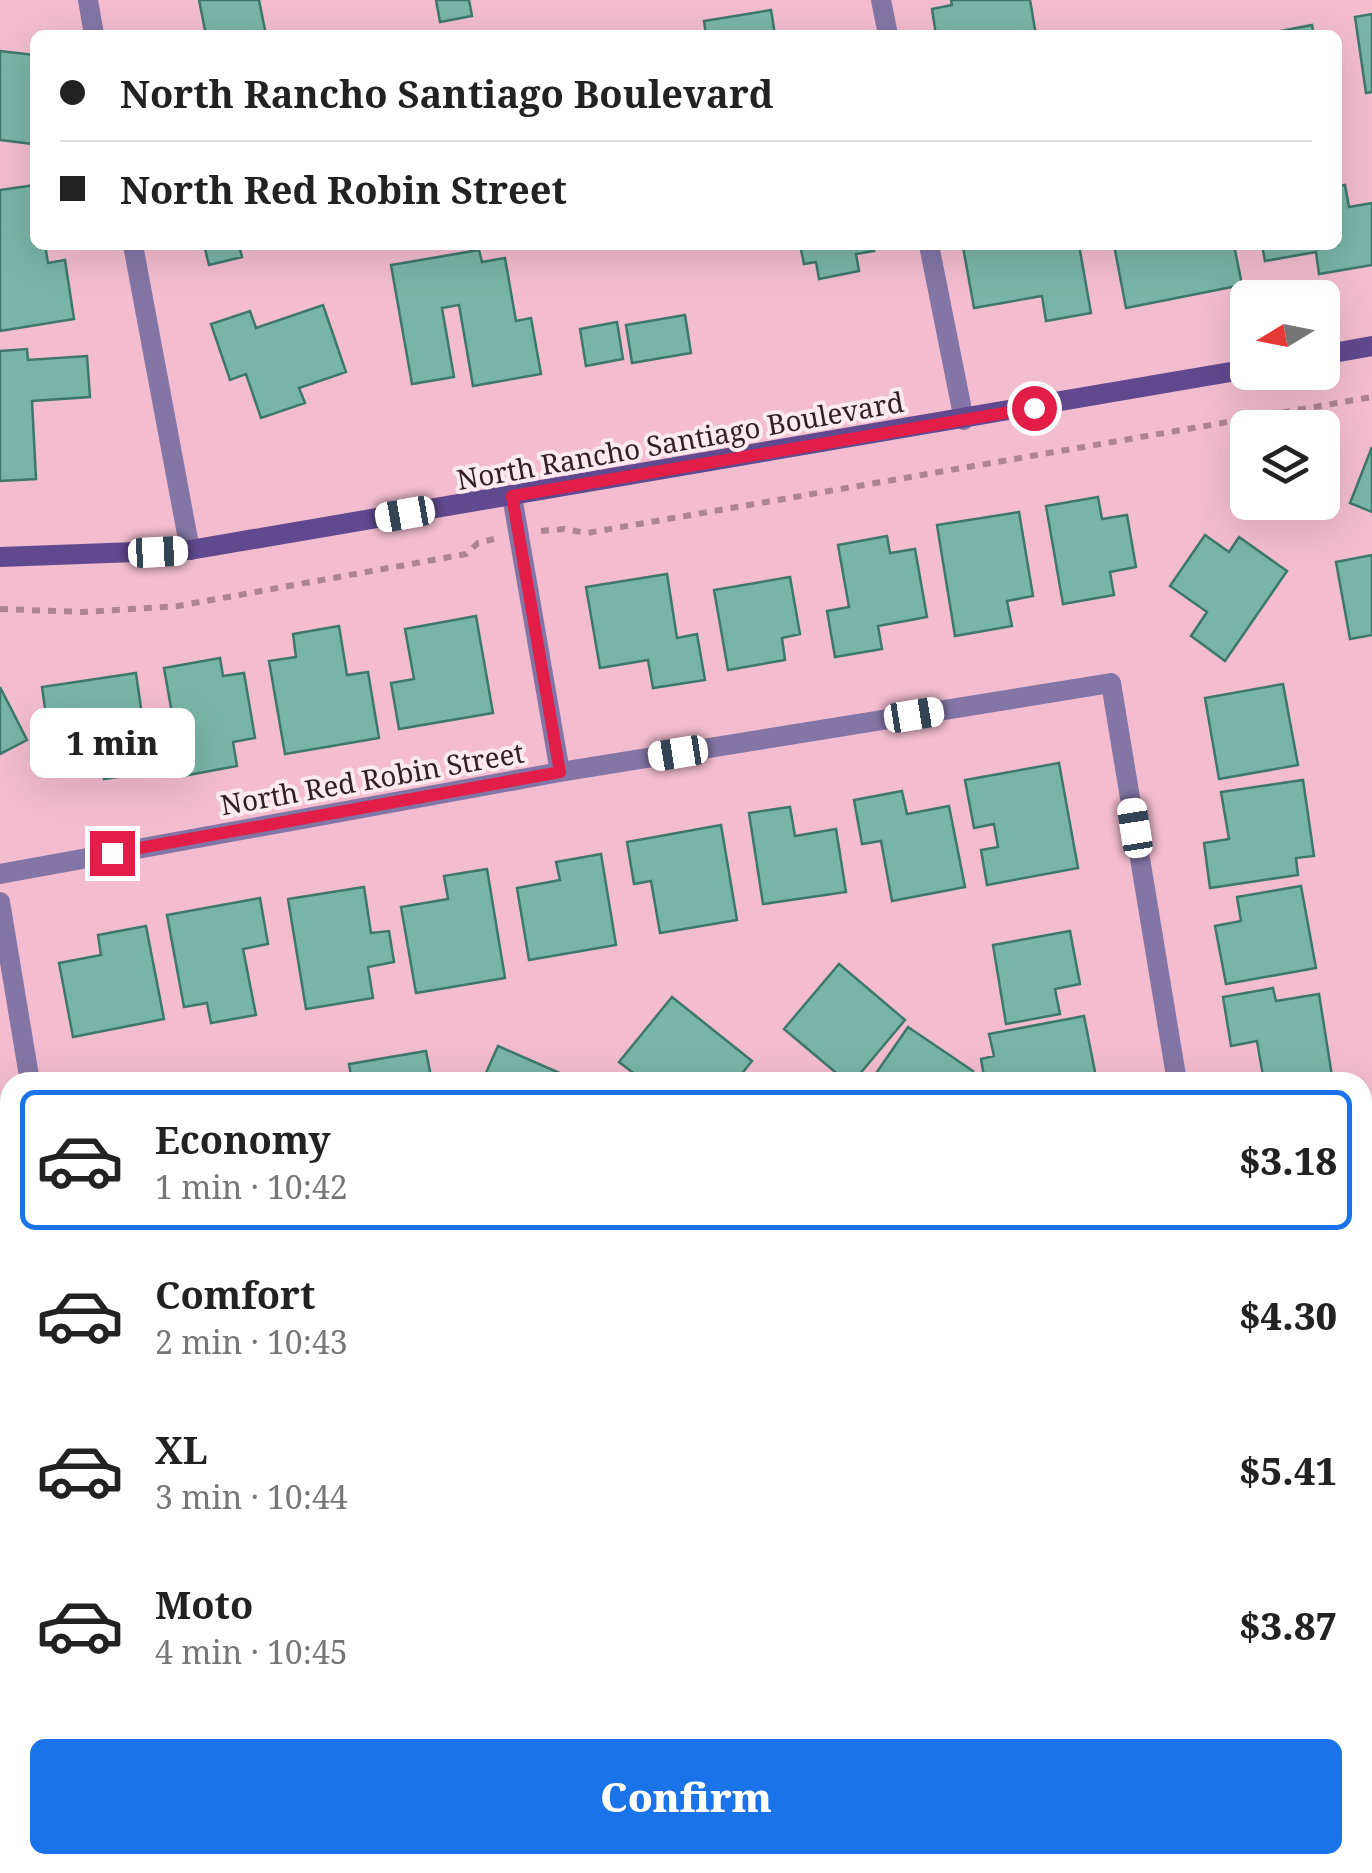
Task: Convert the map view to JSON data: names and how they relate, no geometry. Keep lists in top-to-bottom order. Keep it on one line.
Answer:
{"streets":{"street":["North Rancho Santiago Boulevard","North Red Robin Street"]},"north":"left","page":{"banner":["North Rancho Santiago Boulevard","North Red Robin Street"],"bubble":"1 min","list":[{"name":"Economy","note":"1 min · 10:42","value":"$3.18"},{"name":"Comfort","note":"2 min · 10:43","value":"$4.30"},{"name":"XL","note":"3 min · 10:44","value":"$5.41"},{"name":"Moto","note":"4 min · 10:45","value":"$3.87"}],"buttons":"Confirm"}}
